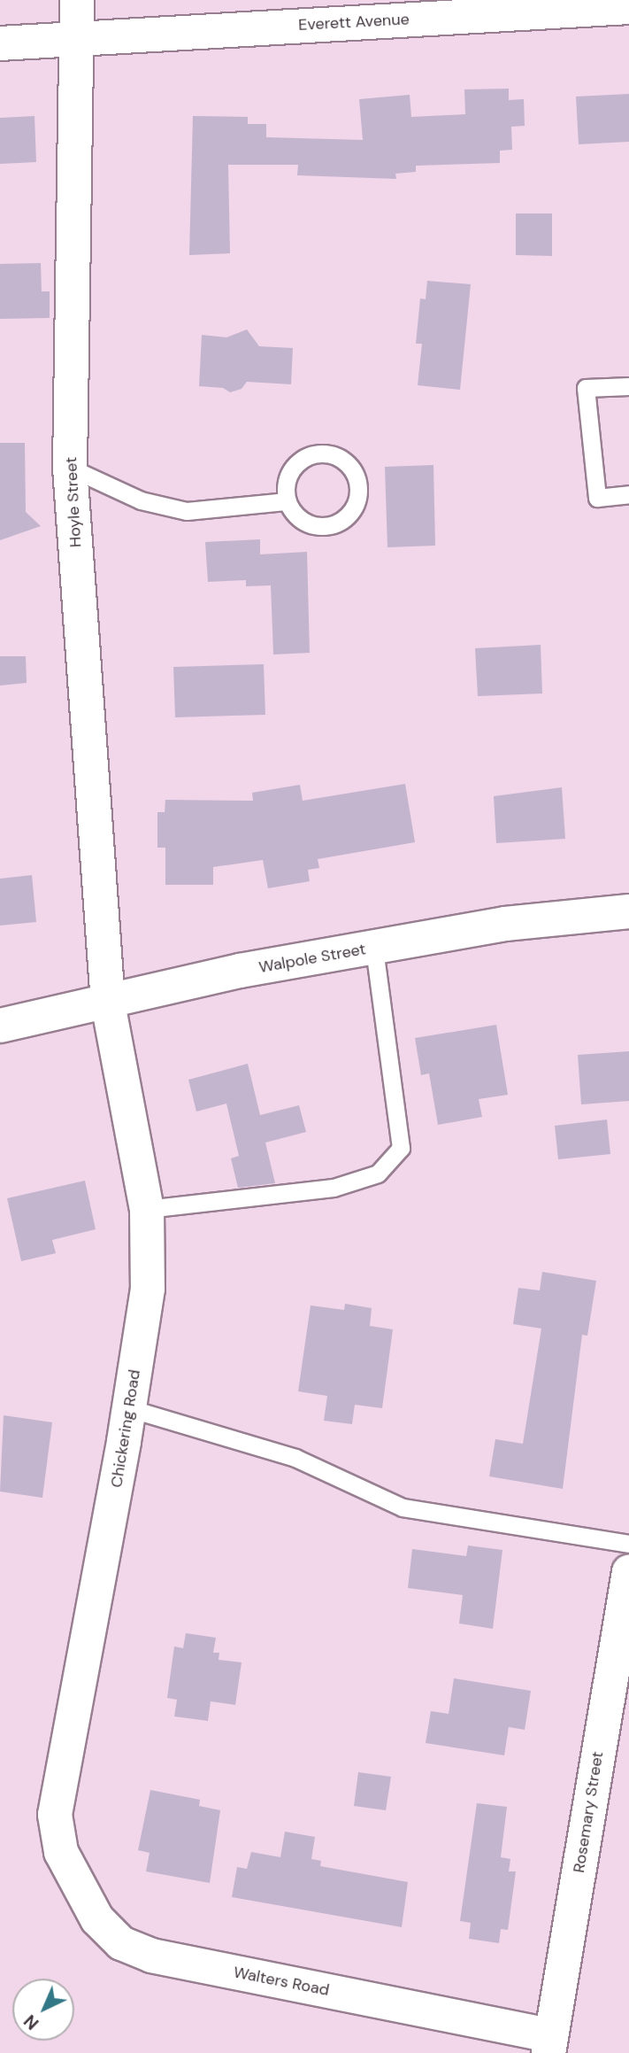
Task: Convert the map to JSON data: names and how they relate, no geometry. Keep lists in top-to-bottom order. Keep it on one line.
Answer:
{"streets":{"street":["Everett Avenue","Hoyle Street","Walpole Street","Chickering Road","Rosemary Street","Walters Road"]},"crossings":[["Everett Avenue","Hoyle Street"],["Hoyle Street","Walpole Street"],["Hoyle Street","Chickering Road"],["Walpole Street","Chickering Road"],["Chickering Road","Walters Road"],["Rosemary Street","Walters Road"]],"north":"bottom left"}
